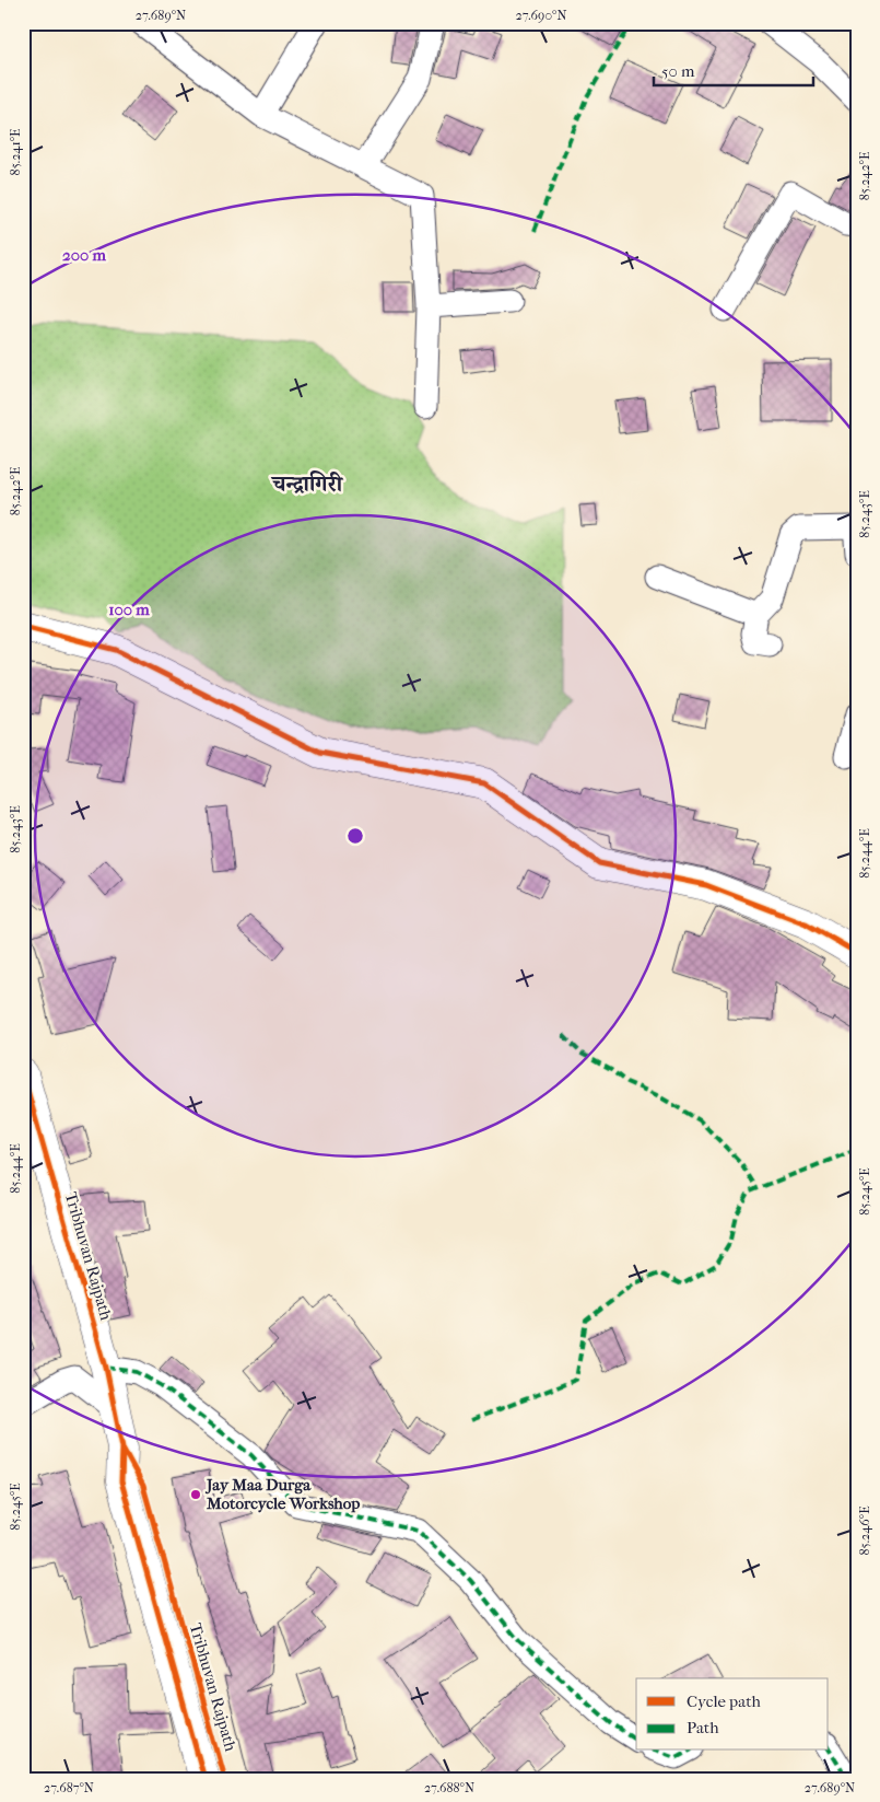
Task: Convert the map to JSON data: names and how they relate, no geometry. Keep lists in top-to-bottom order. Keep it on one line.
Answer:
{"streets":{"main road":["Tribhuvan Rajpath"]},"districts":["चन्द्रागिरी"],"places":["Jay Maa Durga Motorcycle Workshop"],"legend":["Cycle path","Path"],"scale_bar":"50 m","coordinates":["27.689°N","27.690°N","85.241°E","85.242°E","85.243°E","85.244°E","85.245°E","85.246°E","27.687°N","27.688°N"],"rings":["200 m","100 m"]}
